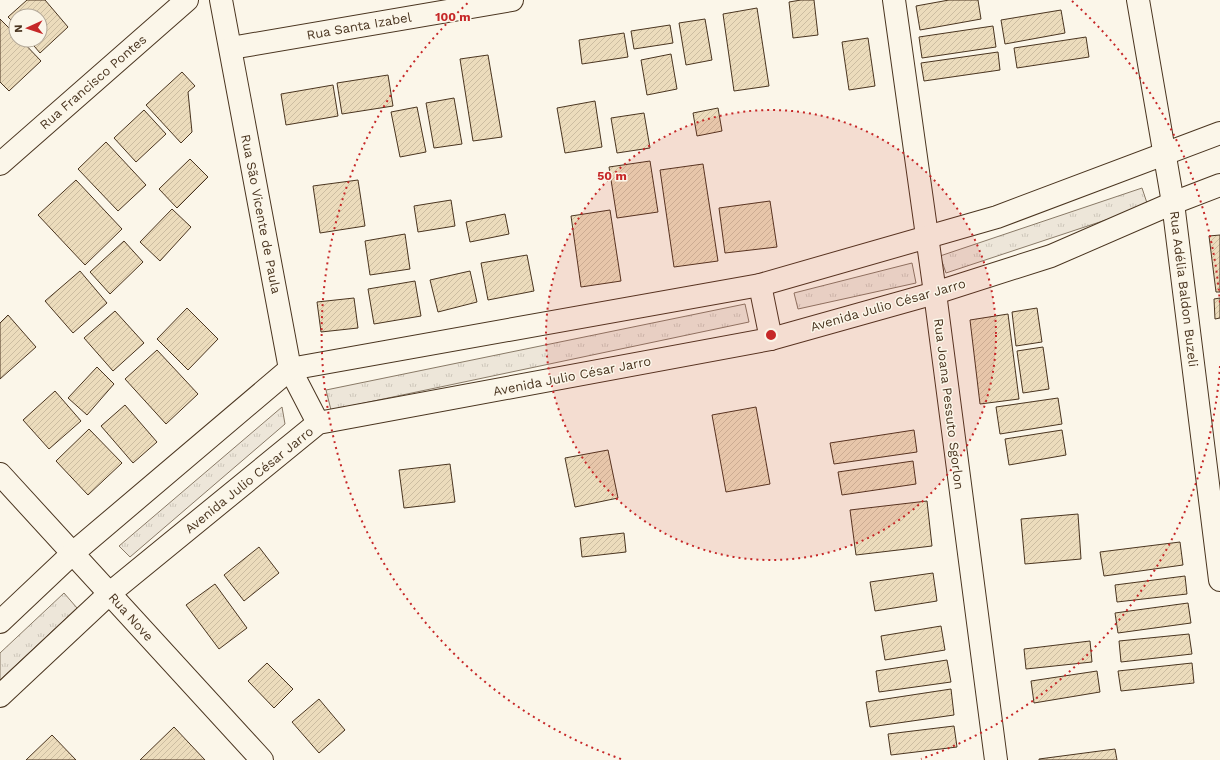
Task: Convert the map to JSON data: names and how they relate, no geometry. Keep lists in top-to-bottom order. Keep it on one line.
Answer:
{"streets":{"street":["Rua Santa Izabel","Rua Francisco Pontes","Rua São Vicente de Paula","Rua Adélia Baldon Buzeli","Avenida Julio César Jarro","Rua Joana Pessuto Sgorlon","Rua Nove"]},"crossings":[["Rua Santa Izabel","Rua São Vicente de Paula"],["Rua São Vicente de Paula","Avenida Julio César Jarro"],["Rua Adélia Baldon Buzeli","Avenida Julio César Jarro"],["Avenida Julio César Jarro","Rua Joana Pessuto Sgorlon"],["Avenida Julio César Jarro","Rua Nove"]],"north":"left","rings":["100 m","50 m"]}
